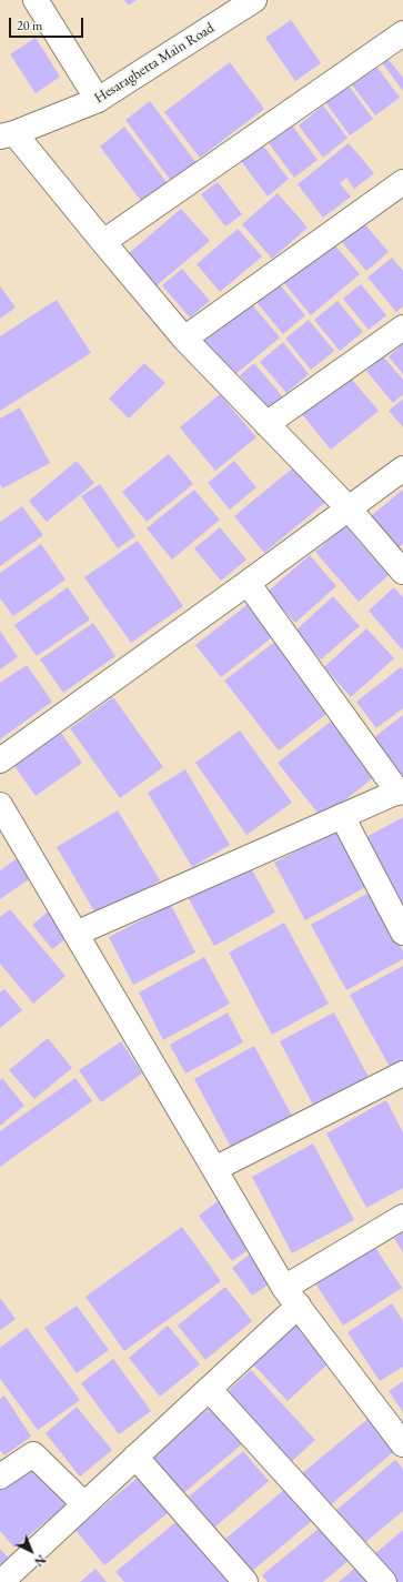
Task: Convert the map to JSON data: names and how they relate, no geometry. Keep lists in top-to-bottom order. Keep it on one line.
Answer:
{"streets":{"street":["Hesaraghetta Main Road"]},"scale_bar":"20 m","north":"bottom right"}
